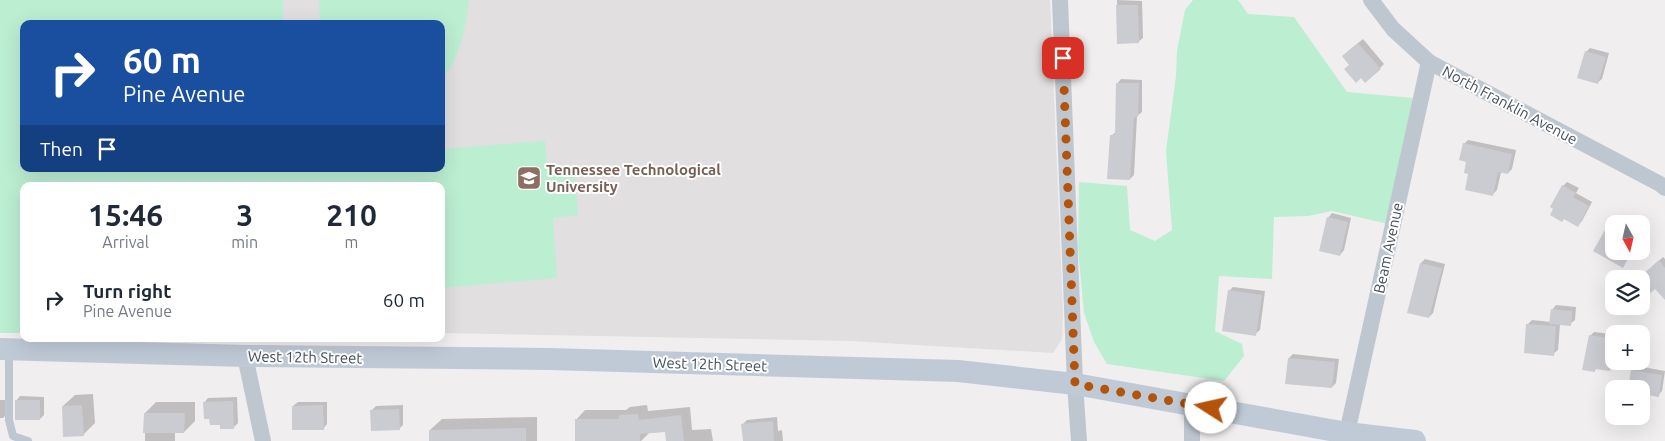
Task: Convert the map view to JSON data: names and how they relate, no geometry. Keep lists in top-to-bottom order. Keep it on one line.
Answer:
{"streets":{"main road":["West 12th Street"],"street":["North Franklin Avenue","Beam Avenue"]},"crossings":[["North Franklin Avenue","Beam Avenue"],["Beam Avenue","West 12th Street"]],"places":{"school or university":["Tennessee Technological University"]},"north":"bottom","page":{"turn":["60 m","Pine Avenue"],"then":"Then","eta":["15:46","Arrival","3","min","210","m"],"map_buttons":["+","−"],"list":[{"name":"Turn right","note":"Pine Avenue","value":"60 m"}]}}
